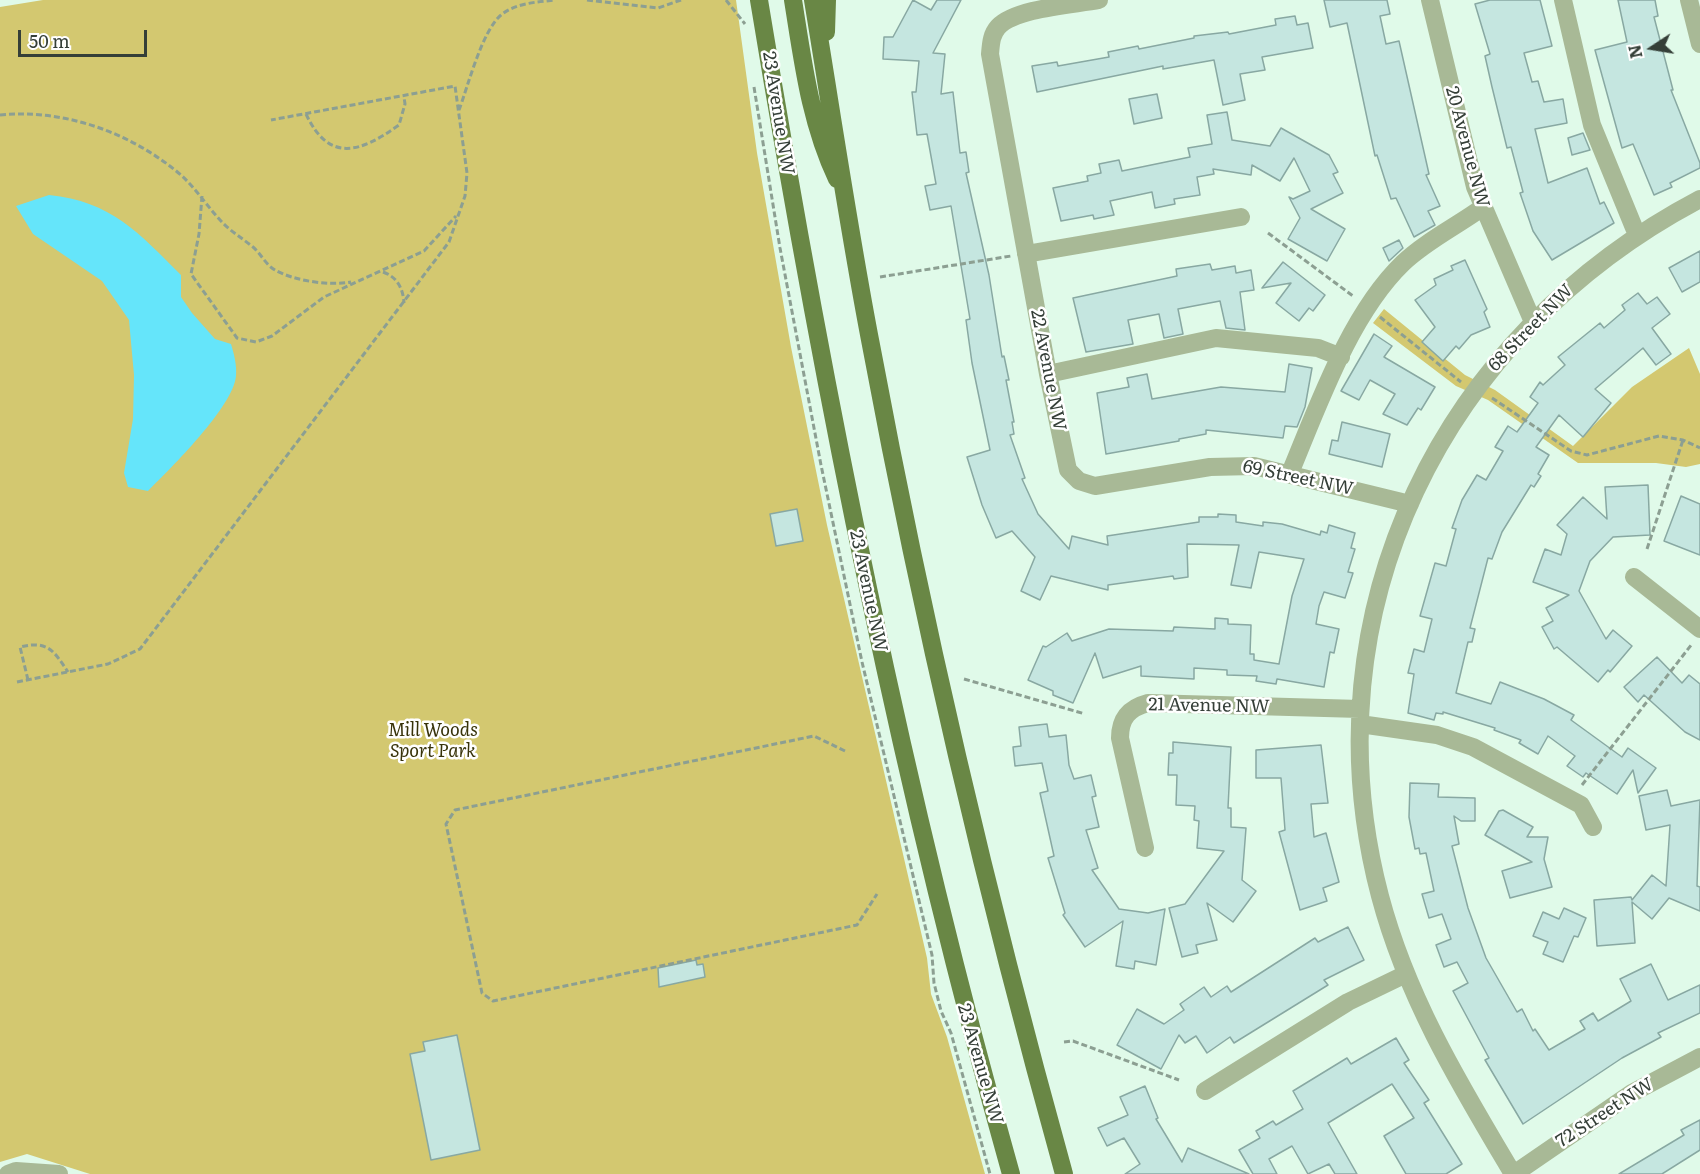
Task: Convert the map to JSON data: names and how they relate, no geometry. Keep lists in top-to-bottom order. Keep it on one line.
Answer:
{"streets":{"main road":["23 Avenue NW"],"street":["20 Avenue NW","68 Street NW","22 Avenue NW","69 Street NW","21 Avenue NW","72 Street NW"]},"crossings":[["20 Avenue NW","68 Street NW"],["68 Street NW","69 Street NW"],["22 Avenue NW","69 Street NW"]],"parks":["Mill Woods Sport Park"],"scale_bar":"50 m","north":"left"}
